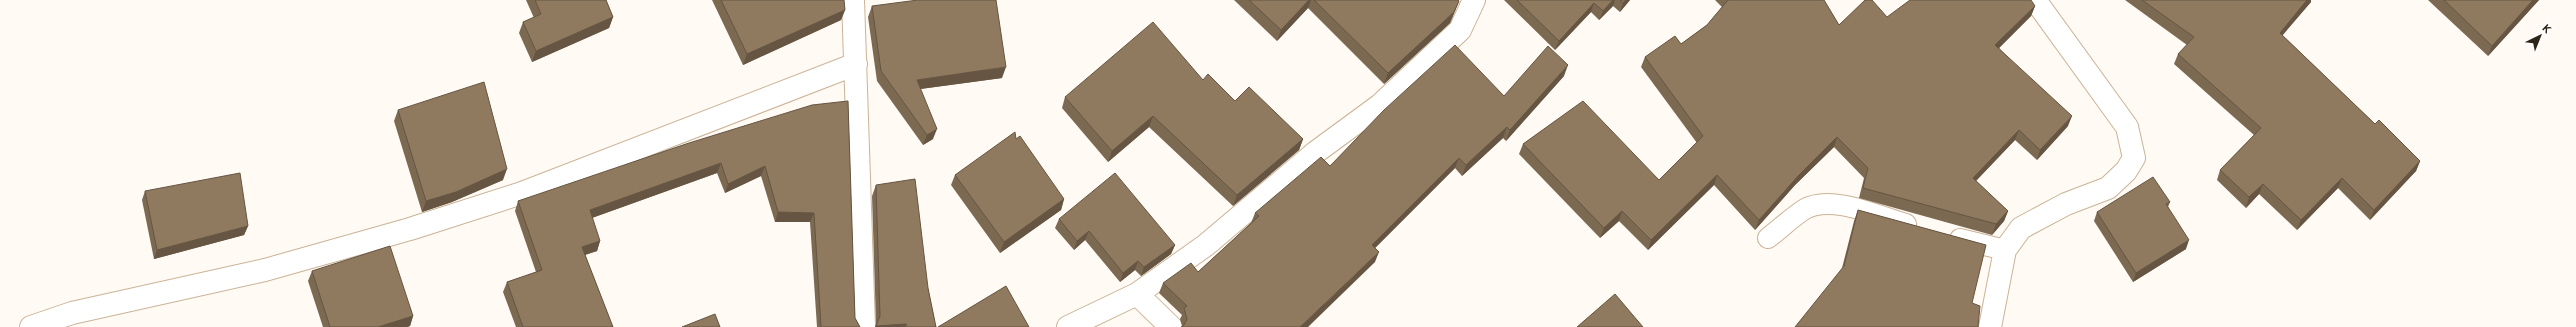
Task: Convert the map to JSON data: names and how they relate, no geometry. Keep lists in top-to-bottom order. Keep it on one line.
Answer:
{"north":"top right"}
